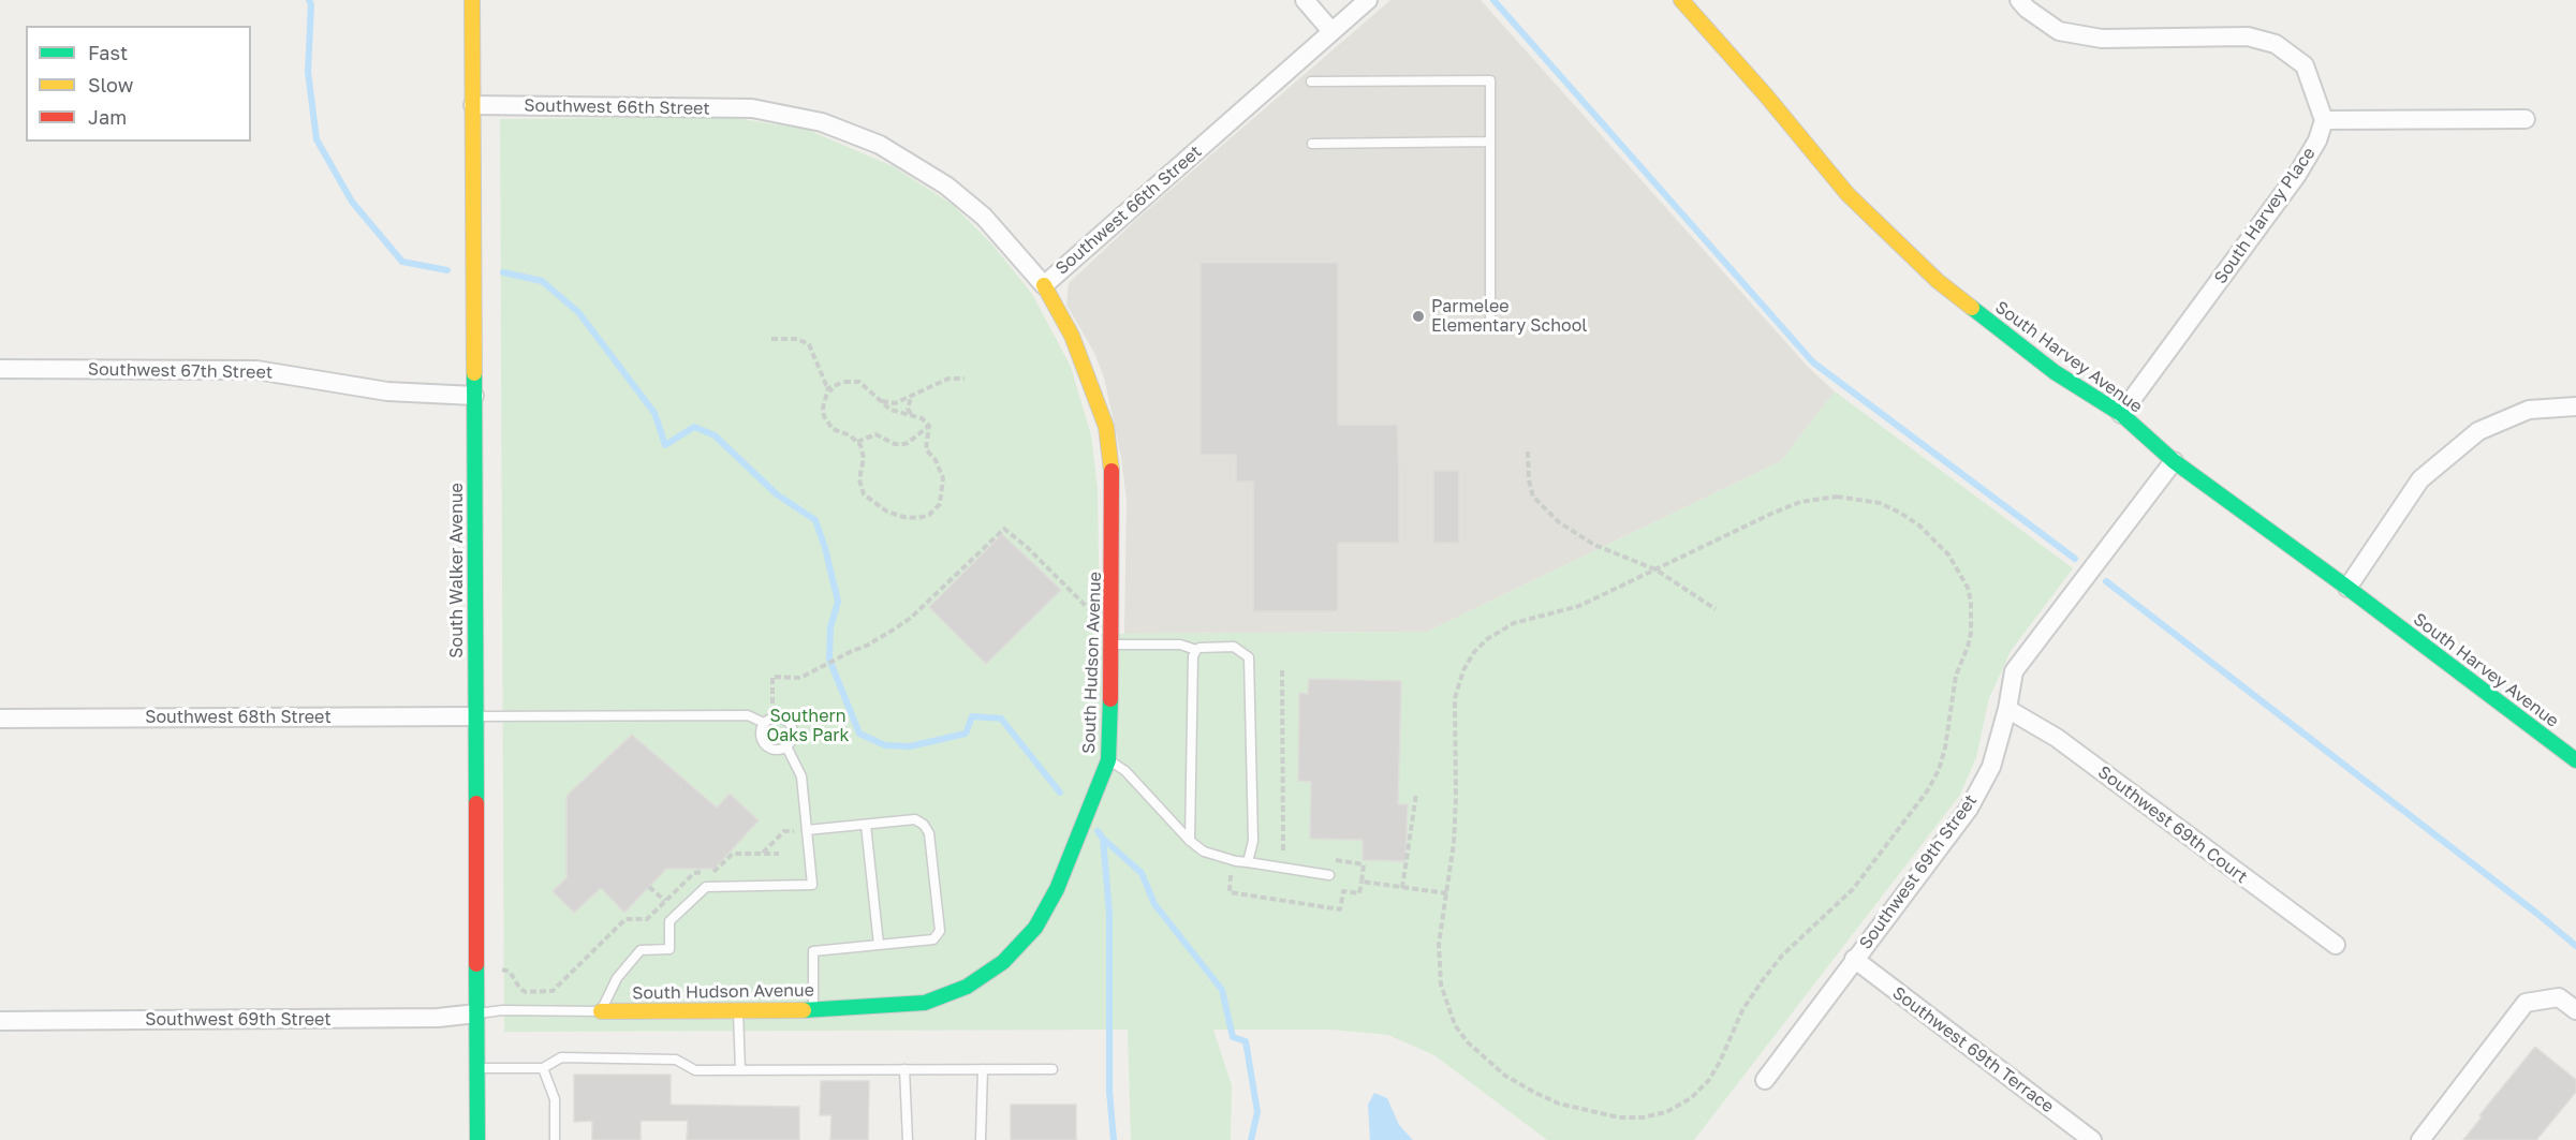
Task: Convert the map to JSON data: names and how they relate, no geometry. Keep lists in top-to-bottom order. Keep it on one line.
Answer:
{"streets":{"street":["Southwest 66th Street","South Harvey Place","South Harvey Avenue","Southwest 67th Street","South Walker Avenue","South Hudson Avenue","Southwest 68th Street","Southwest 69th Court","Southwest 69th Street","Southwest 69th Terrace"]},"crossings":[["Southwest 66th Street","South Walker Avenue"],["Southwest 66th Street","South Hudson Avenue"],["South Harvey Place","South Harvey Avenue"],["South Harvey Avenue","Southwest 69th Street"],["Southwest 67th Street","South Walker Avenue"],["South Walker Avenue","Southwest 68th Street"],["South Walker Avenue","Southwest 69th Street"],["Southwest 69th Court","Southwest 69th Street"],["Southwest 69th Street","Southwest 69th Terrace"]],"parks":["Southern Oaks Park"],"places":["Parmelee Elementary School"],"legend":["Fast","Slow","Jam"]}
